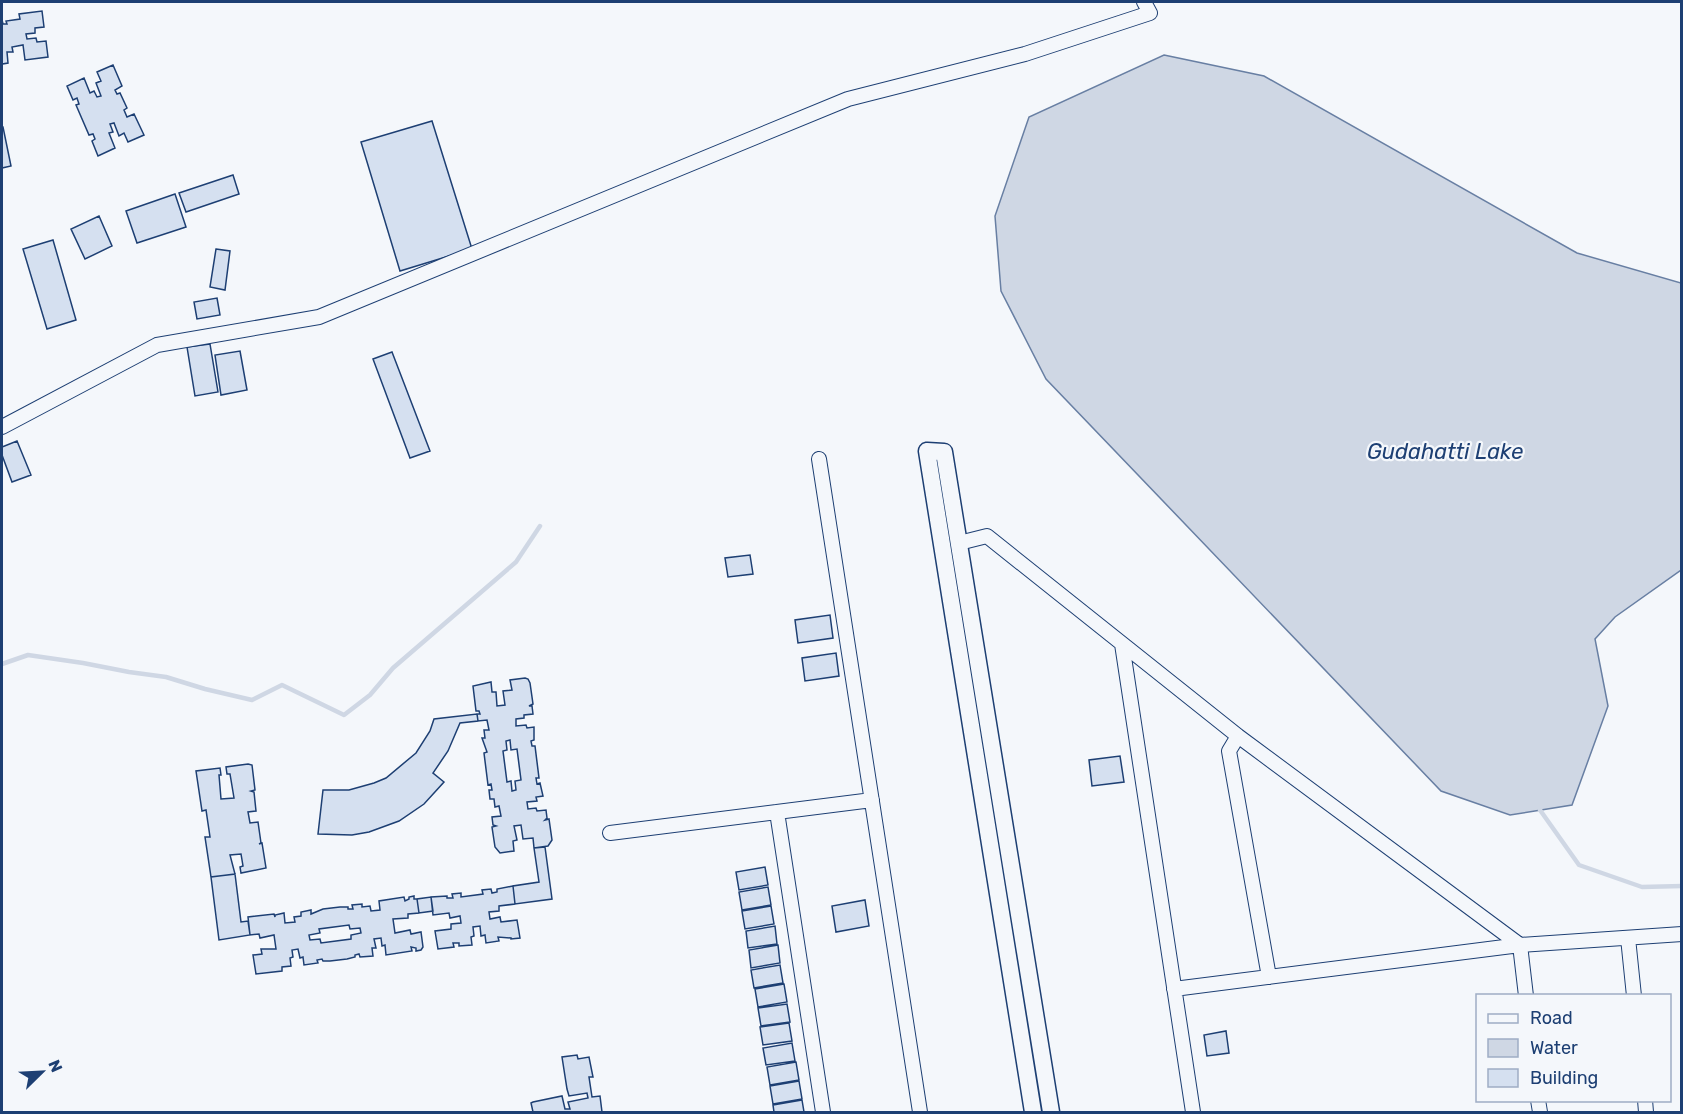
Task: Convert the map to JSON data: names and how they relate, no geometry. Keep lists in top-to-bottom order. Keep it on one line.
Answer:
{"water":["Gudahatti Lake"],"legend":["Road","Water","Building"],"north":"top right"}
